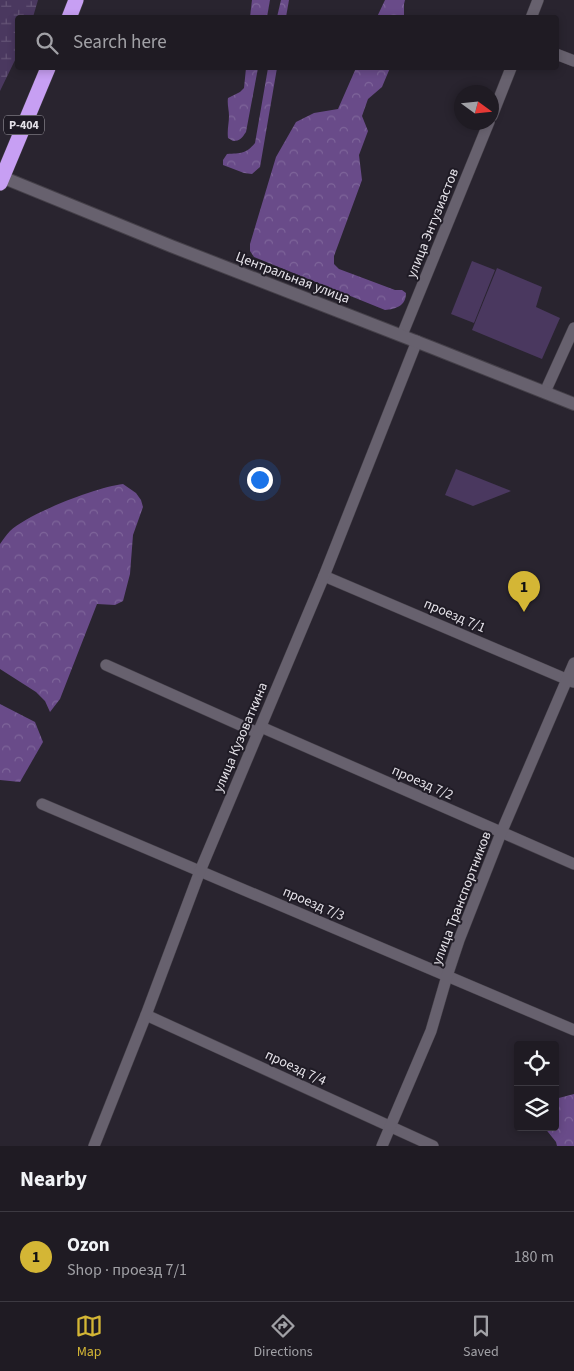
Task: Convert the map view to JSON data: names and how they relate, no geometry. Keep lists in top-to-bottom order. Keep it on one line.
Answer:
{"streets":{"highway":["Р-404"],"street":["улица Энтузиастов","Центральная улица","проезд 7/1","улица Кузоваткина","проезд 7/2","улица Транспортников","проезд 7/3","проезд 7/4"]},"crossings":[["Р-404","Центральная улица"],["улица Энтузиастов","Центральная улица"],["Центральная улица","улица Кузоваткина"],["проезд 7/1","улица Кузоваткина"],["проезд 7/1","улица Транспортников"],["улица Кузоваткина","проезд 7/2"],["улица Кузоваткина","проезд 7/3"],["улица Кузоваткина","проезд 7/4"],["проезд 7/2","улица Транспортников"],["улица Транспортников","проезд 7/3"],["улица Транспортников","проезд 7/4"]],"north":"right","page":{"search":"Search here","pins":"1","heading":"Nearby","list":[{"mark":"1","name":"Ozon","note":"Shop · проезд 7/1","value":"180 m"}],"nav":["Map","Directions","Saved"]}}
